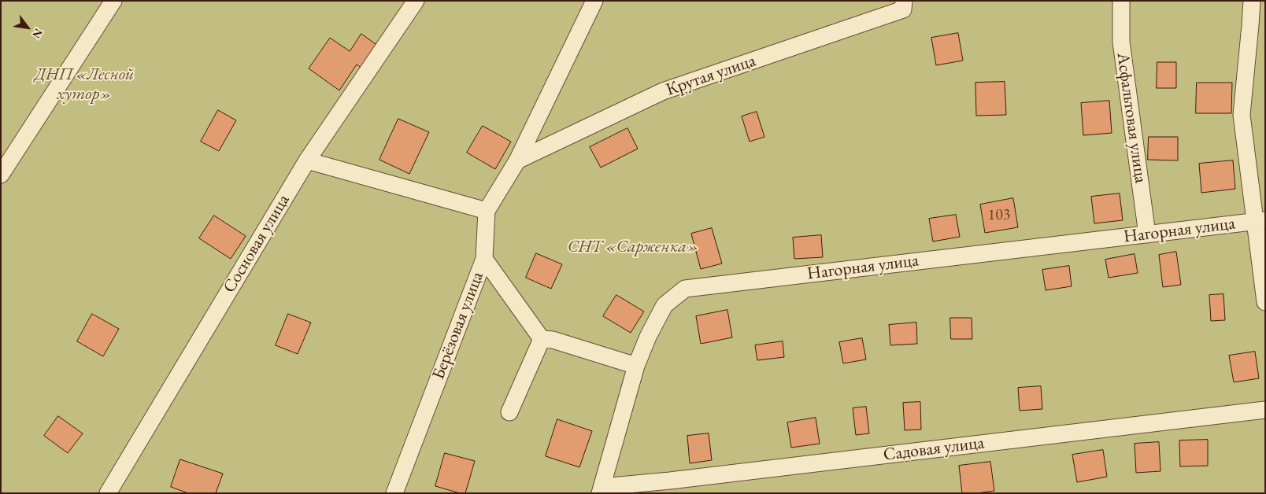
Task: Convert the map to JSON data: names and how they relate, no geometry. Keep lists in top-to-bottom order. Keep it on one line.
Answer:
{"streets":{"street":["Крутая улица","Асфальтовая улица","Нагорная улица","Сосновая улица","Берёзовая улица","Садовая улица"]},"crossings":[["Крутая улица","Берёзовая улица"],["Асфальтовая улица","Нагорная улица"],["Нагорная улица","Садовая улица"]],"parks":["ДНП «Лесной хутор»","СНТ «Сарженка»"],"house_numbers":["103"],"north":"bottom right"}
